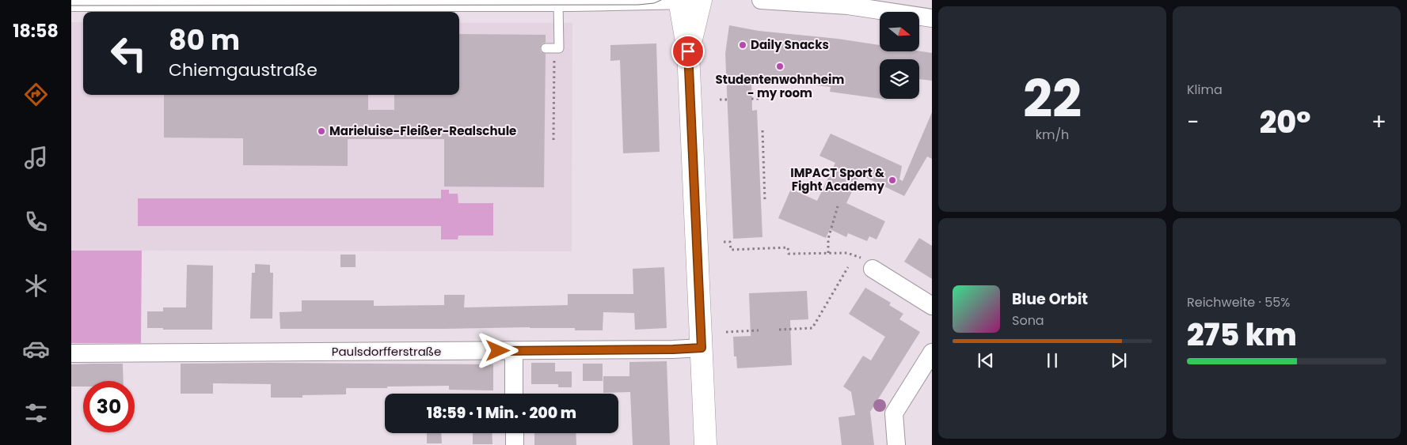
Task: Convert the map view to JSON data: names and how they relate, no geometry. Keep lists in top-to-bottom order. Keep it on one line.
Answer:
{"streets":{"street":["Paulsdorfferstraße"]},"places":["Daily Snacks","Studentenwohnheim - my room","Marieluise-Fleißer-Realschule","IMPACT Sport & Fight Academy"],"north":"right","page":{"tabs":"18:58","tile":[["22","km/h"],"Klima",["Reichweite · 55%","275 km"]],"turn":["80 m","Chiemgaustraße"],"heat":["−","20°","+"],"song":["Blue Orbit","Sona"],"limit":"30","trip":"18:59 · 1 Min. · 200 m"}}
